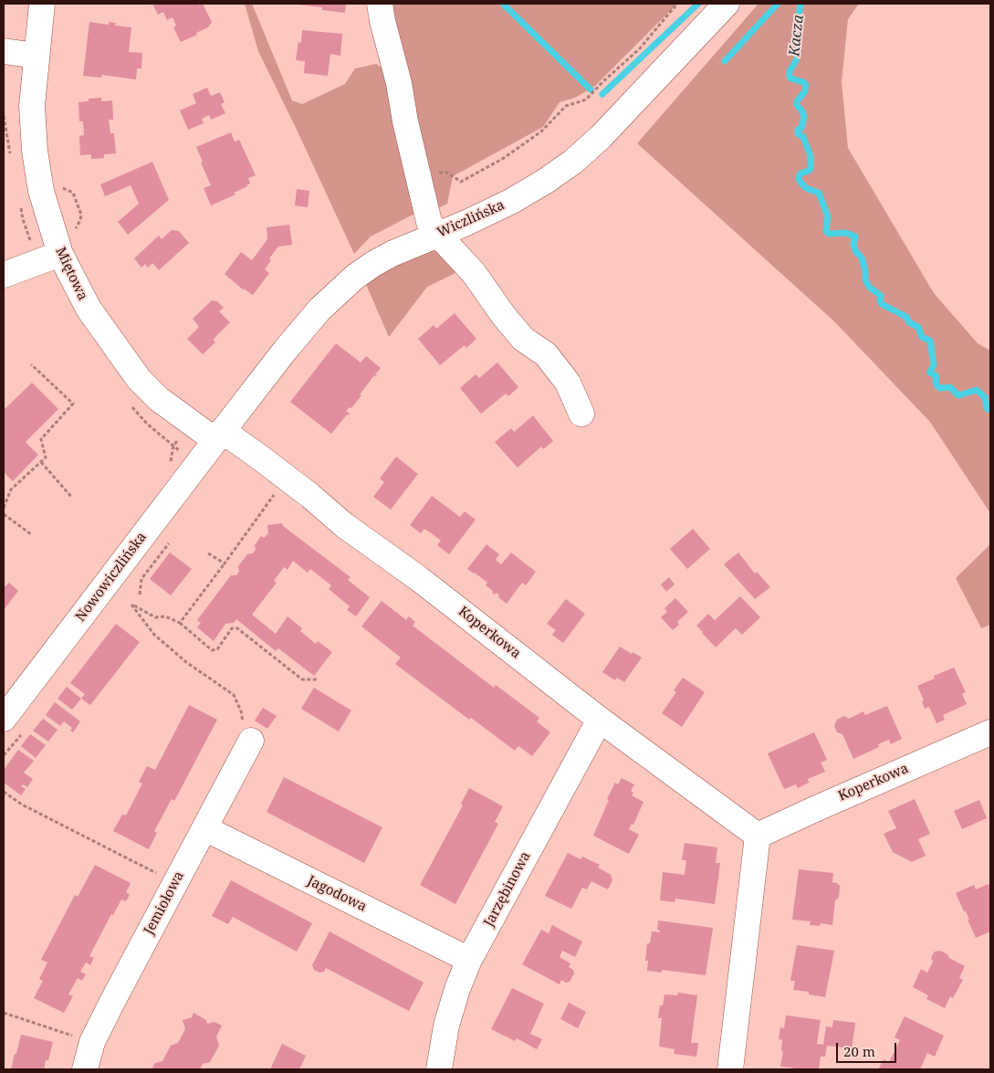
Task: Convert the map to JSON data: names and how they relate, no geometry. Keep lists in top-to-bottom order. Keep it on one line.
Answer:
{"streets":{"street":["Wiczlińska","Miętowa","Nowowiczlińska","Koperkowa","Jarzębinowa","Jagodowa","Jemiołowa"]},"crossings":[["Wiczlińska","Miętowa"],["Wiczlińska","Nowowiczlińska"],["Wiczlińska","Koperkowa"],["Miętowa","Nowowiczlińska"],["Miętowa","Koperkowa"],["Nowowiczlińska","Koperkowa"],["Koperkowa","Jarzębinowa"],["Jarzębinowa","Jagodowa"],["Jagodowa","Jemiołowa"]],"water":["Kacza"],"scale_bar":"20 m"}
